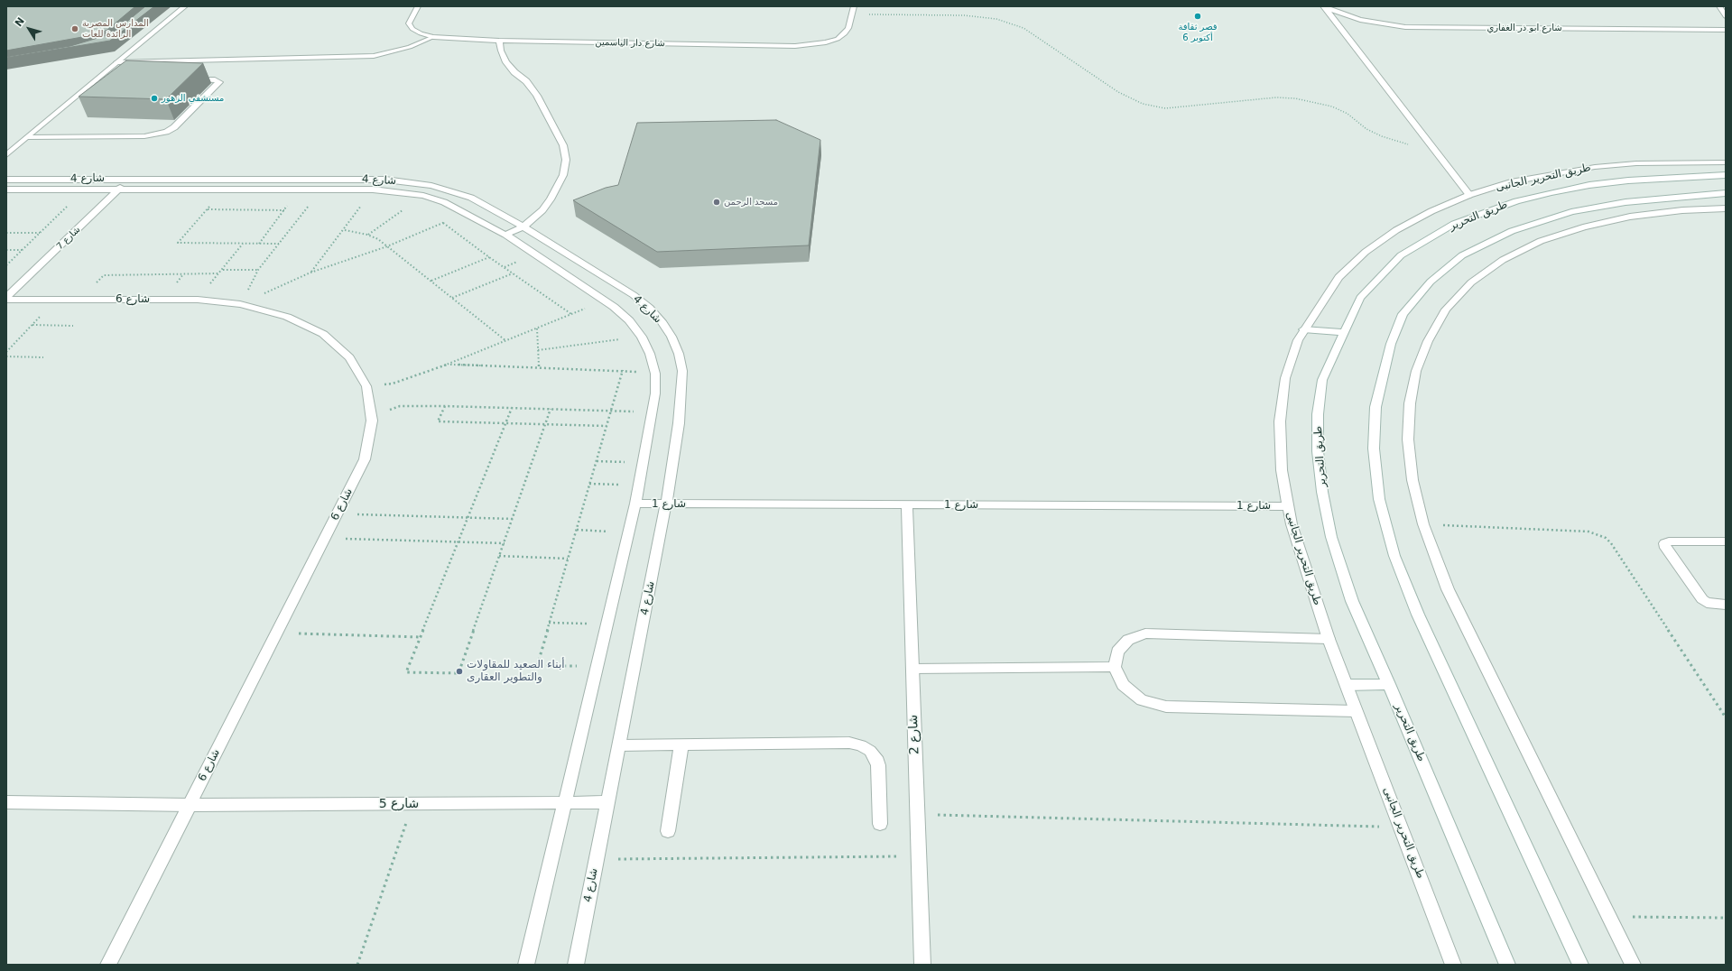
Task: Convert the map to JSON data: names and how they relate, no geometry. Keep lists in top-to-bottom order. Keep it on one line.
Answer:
{"streets":{"street":["شارع ابو ذر الغفاري","شارع دار الياسمين","طريق التحرير الجانبى","شارع 4","طريق التحرير","شارع 7","شارع 6","شارع 1","شارع 2","شارع 5"]},"crossings":[["شارع ابو ذر الغفاري","طريق التحرير الجانبى"],["طريق التحرير الجانبى","شارع 1"],["شارع 4","شارع 7"],["شارع 4","شارع 1"],["شارع 4","شارع 5"],["شارع 7","شارع 6"],["شارع 6","شارع 5"],["شارع 1","شارع 2"]],"places":["قصر ثقافة 6 أكتوبر","المدارس المصرية الرائدة للغات","مستشفي الزهور","مسجد الرحمن","أبناء الصعيد للمقاولات والتطوير العقارى"],"north":"top left"}
